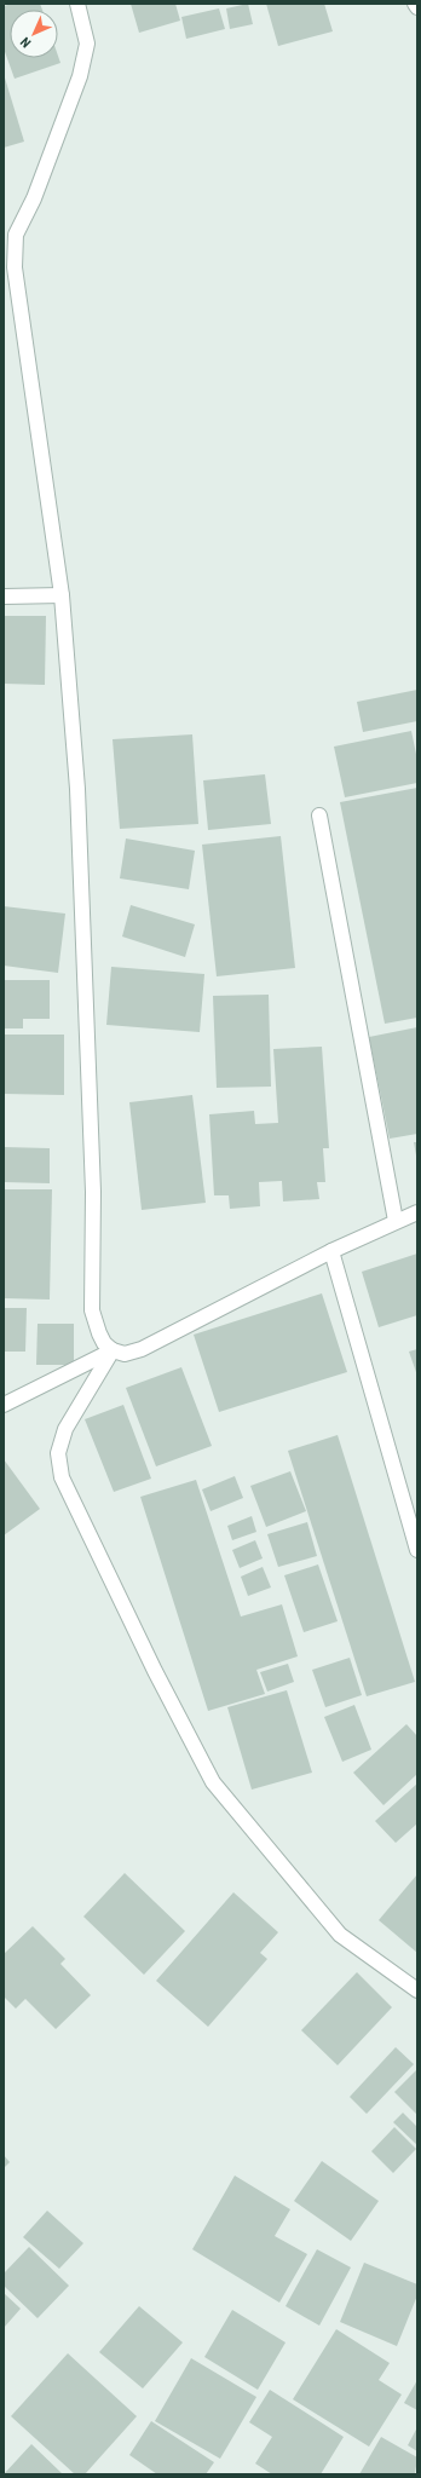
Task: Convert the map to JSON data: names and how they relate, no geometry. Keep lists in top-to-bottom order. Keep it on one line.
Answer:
{"north":"bottom left"}
